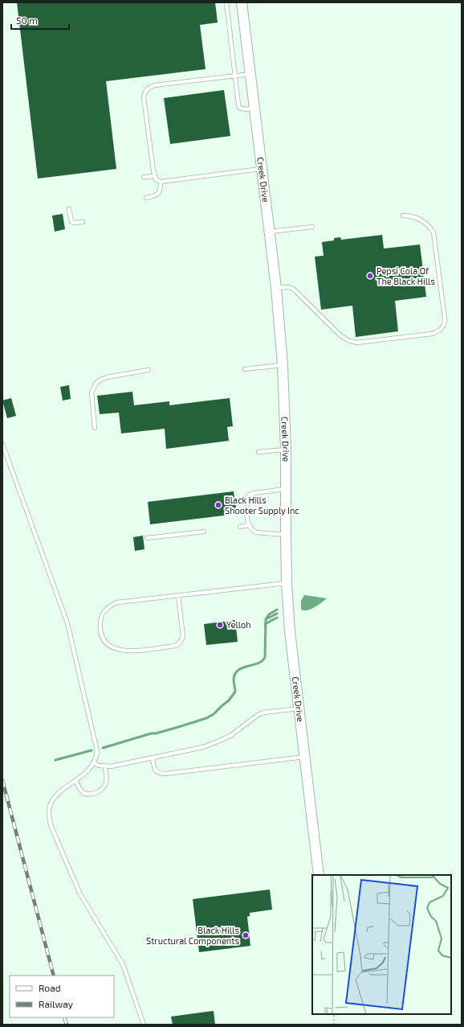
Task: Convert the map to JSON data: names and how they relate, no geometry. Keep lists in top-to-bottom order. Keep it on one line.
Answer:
{"streets":{"street":["Creek Drive"]},"places":["Pepsi Cola Of The Black Hills","Black Hills Shooter Supply Inc","Yelloh","Black Hills Structural Components"],"legend":["Road","Railway"],"scale_bar":"50 m"}
